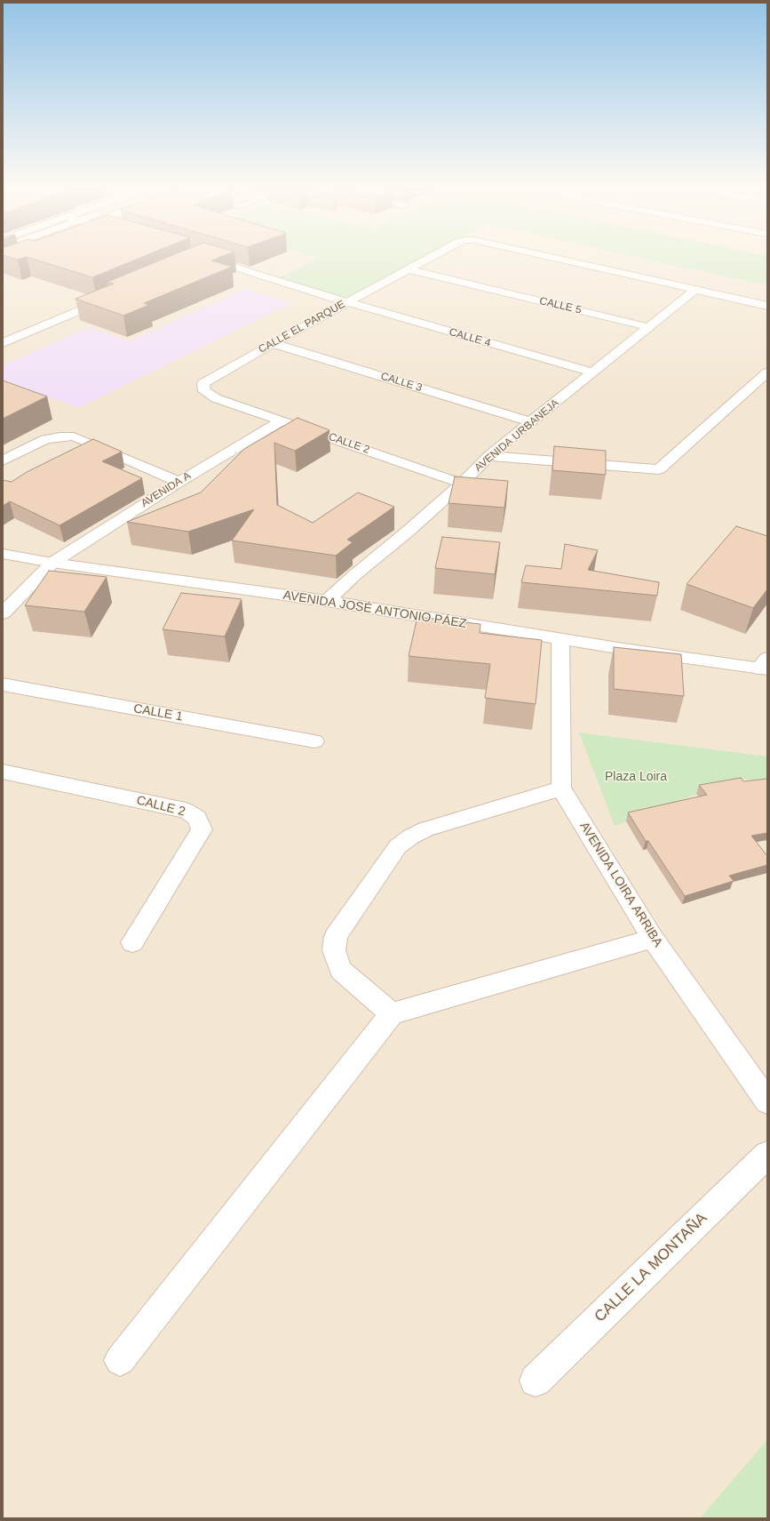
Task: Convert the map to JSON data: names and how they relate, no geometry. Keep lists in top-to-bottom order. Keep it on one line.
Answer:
{"streets":{"street":["CALLE 5","CALLE EL PARQUE","CALLE 4","CALLE 3","AVENIDA URBANEJA","CALLE 2","AVENIDA A","AVENIDA JOSÉ ANTONIO PÁEZ","CALLE 1","AVENIDA LOIRA ARRIBA","CALLE LA MONTAÑA"]},"crossings":[["CALLE 5","CALLE EL PARQUE"],["CALLE 5","AVENIDA URBANEJA"],["CALLE EL PARQUE","CALLE 4"],["CALLE EL PARQUE","CALLE 3"],["CALLE EL PARQUE","AVENIDA URBANEJA"],["CALLE EL PARQUE","CALLE 2"],["CALLE 4","AVENIDA URBANEJA"],["CALLE 3","AVENIDA URBANEJA"],["AVENIDA URBANEJA","CALLE 2"],["AVENIDA URBANEJA","AVENIDA JOSÉ ANTONIO PÁEZ"],["CALLE 2","AVENIDA A"],["AVENIDA A","AVENIDA JOSÉ ANTONIO PÁEZ"]],"parks":["Plaza Loira"]}
